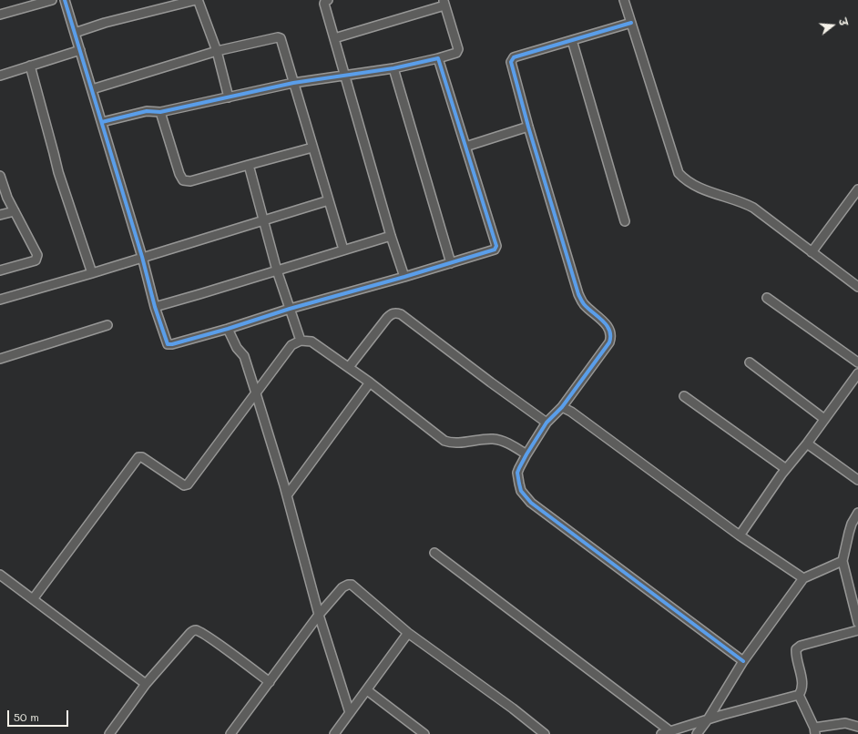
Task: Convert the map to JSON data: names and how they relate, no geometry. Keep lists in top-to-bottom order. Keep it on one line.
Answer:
{"scale_bar":"50 m","north":"right"}
